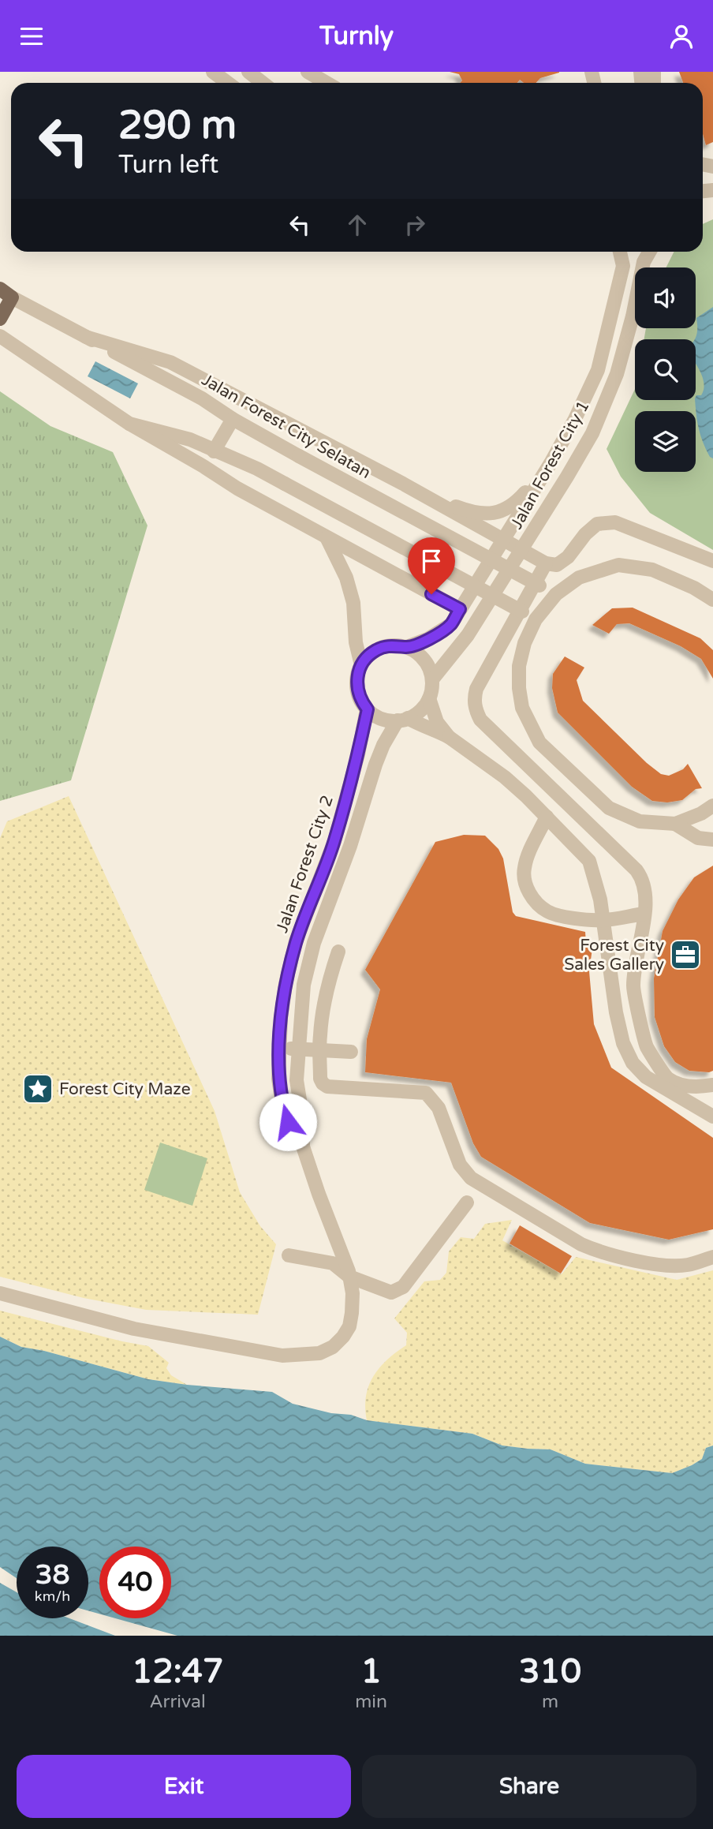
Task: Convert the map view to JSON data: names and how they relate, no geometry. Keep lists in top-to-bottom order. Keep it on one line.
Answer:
{"streets":{"main road":["Jalan Forest City Selatan"],"street":["Jalan Forest City 1","Jalan Forest City 2"]},"crossings":[["Jalan Forest City 1","Jalan Forest City 2"]],"places":{"office":["Forest City Sales Gallery"],"place":["Forest City Maze"]},"page":{"header":"Turnly","turn":["290 m","Turn left"],"speed":"38 km/h","limit":"40","eta":["12:47","Arrival","1","min","310","m"],"buttons":["Exit","Share"]}}
